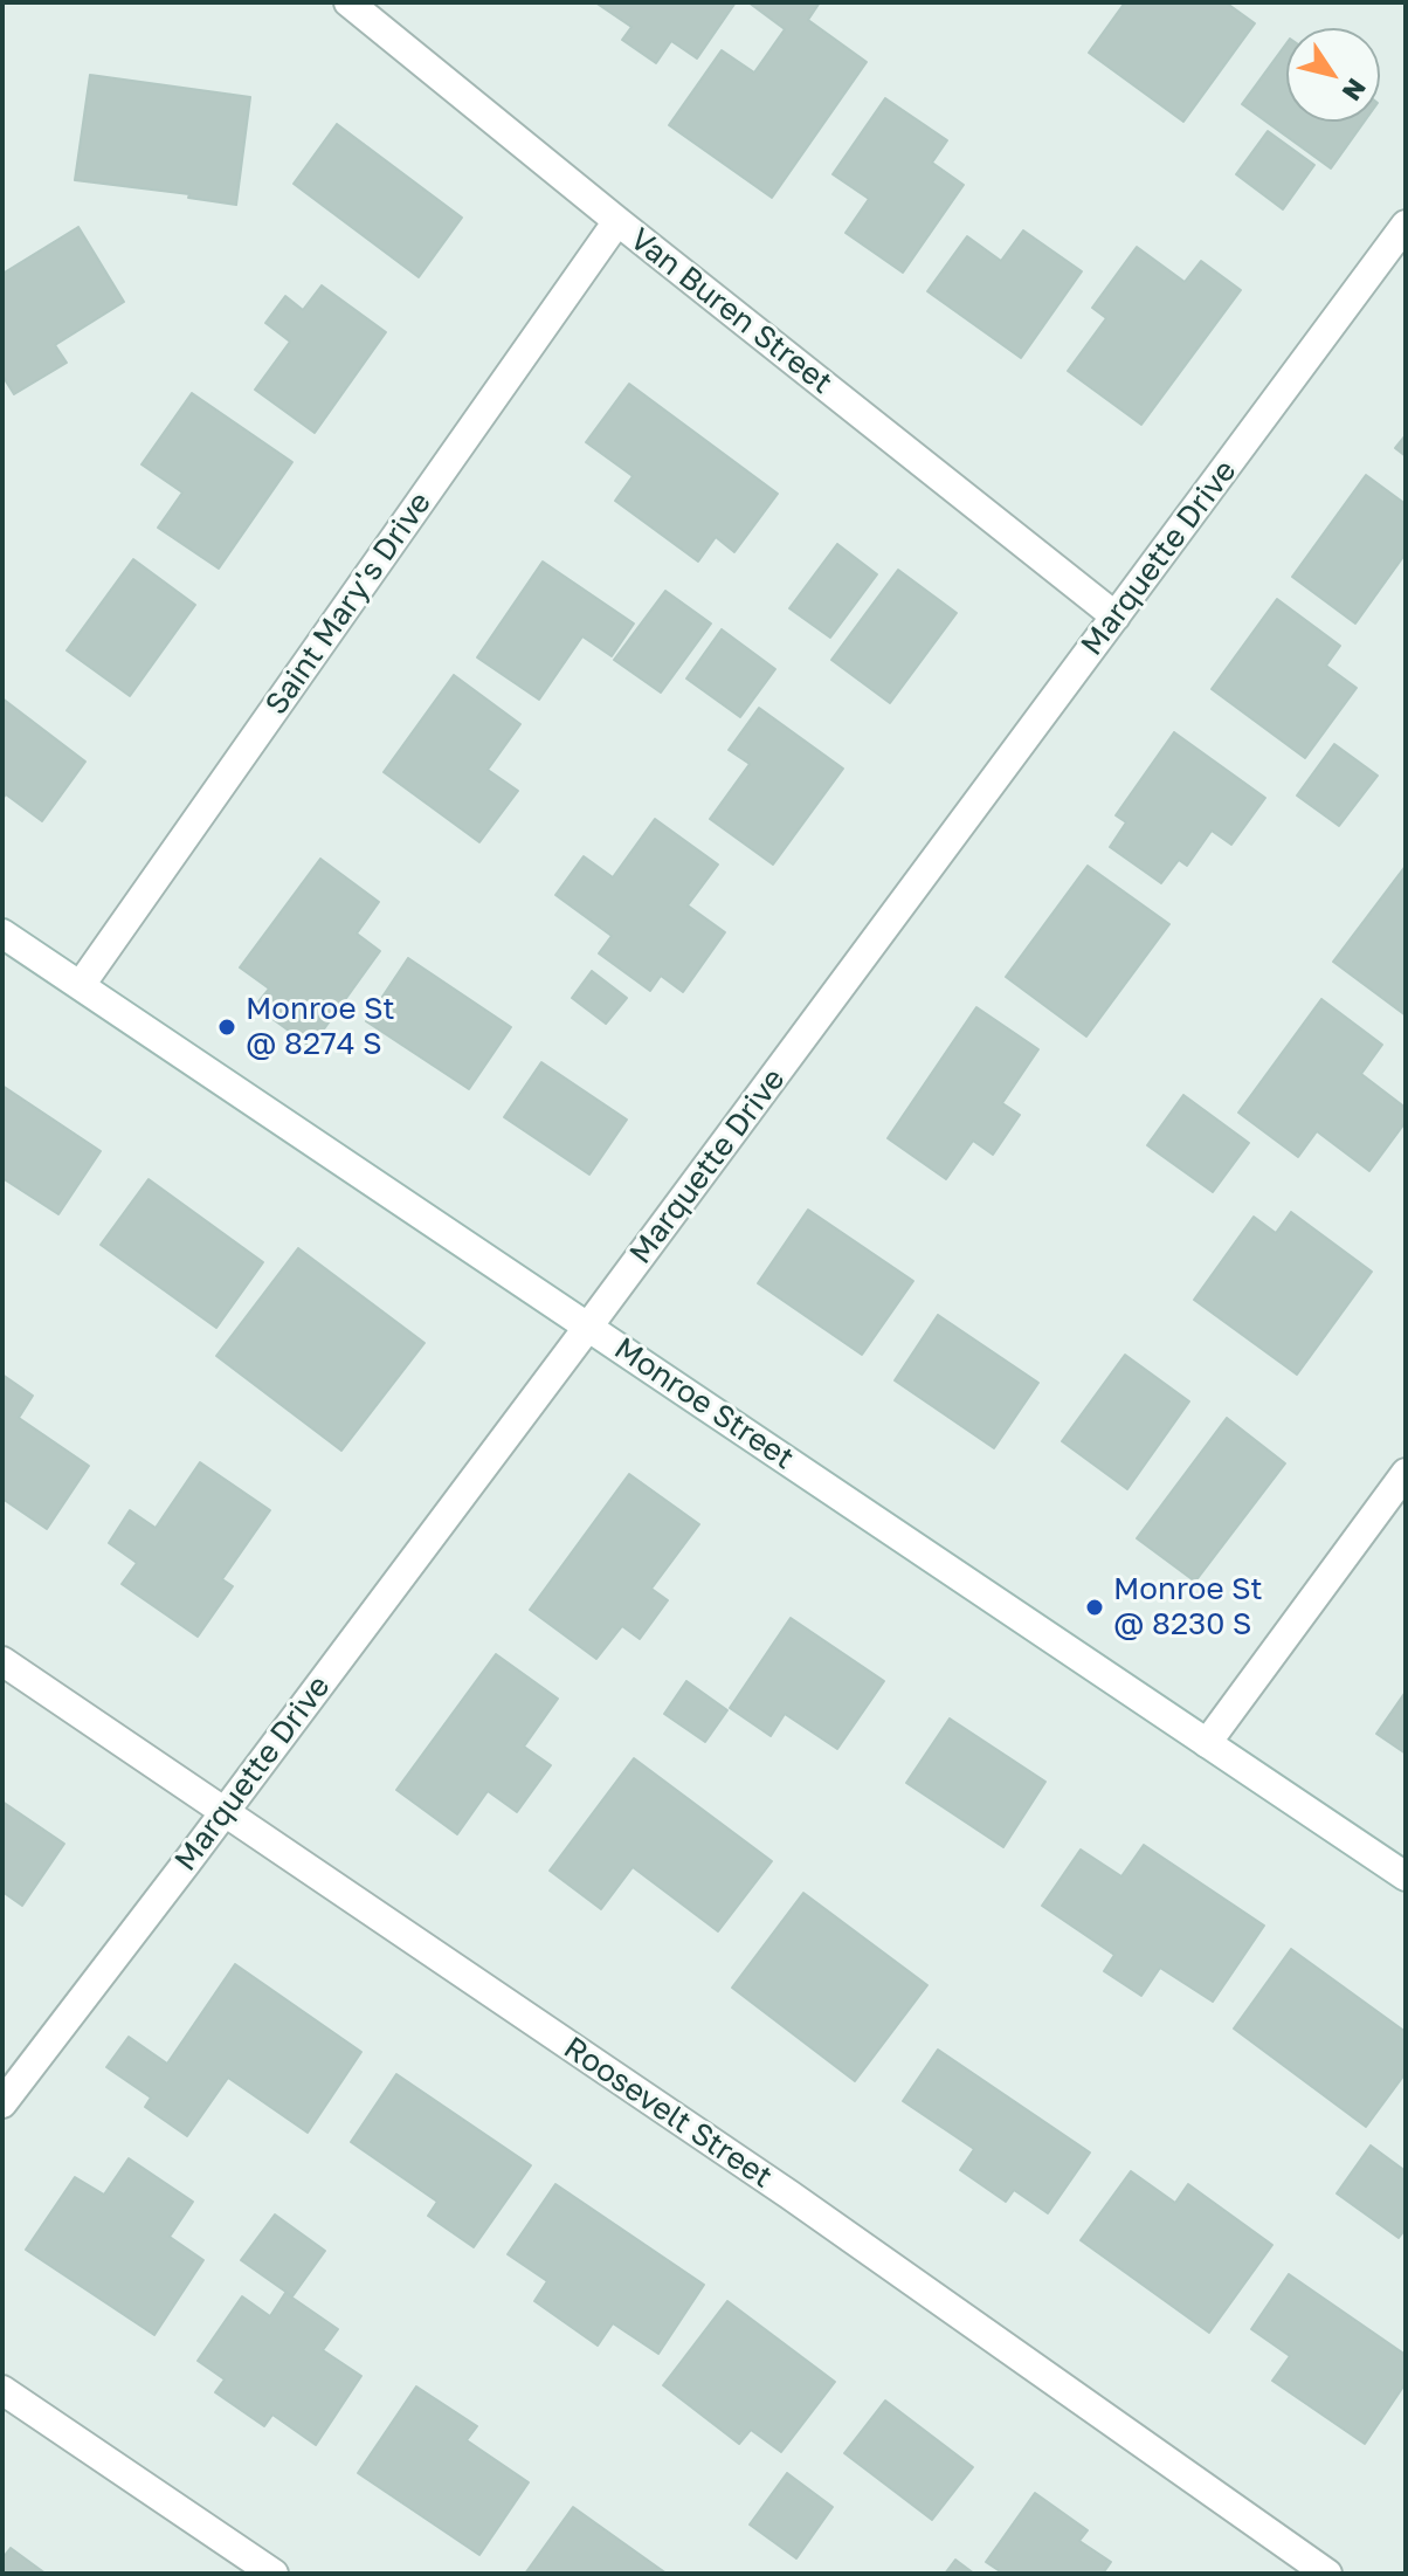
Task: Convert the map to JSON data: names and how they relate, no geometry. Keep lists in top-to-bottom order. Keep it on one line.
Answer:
{"streets":{"street":["Van Buren Street","Marquette Drive","Saint Mary's Drive","Monroe Street","Roosevelt Street"]},"crossings":[["Van Buren Street","Marquette Drive"],["Van Buren Street","Saint Mary's Drive"],["Marquette Drive","Monroe Street"],["Marquette Drive","Roosevelt Street"],["Saint Mary's Drive","Monroe Street"]],"places":["Monroe St @ 8274 S","Monroe St @ 8230 S"],"north":"bottom right"}
